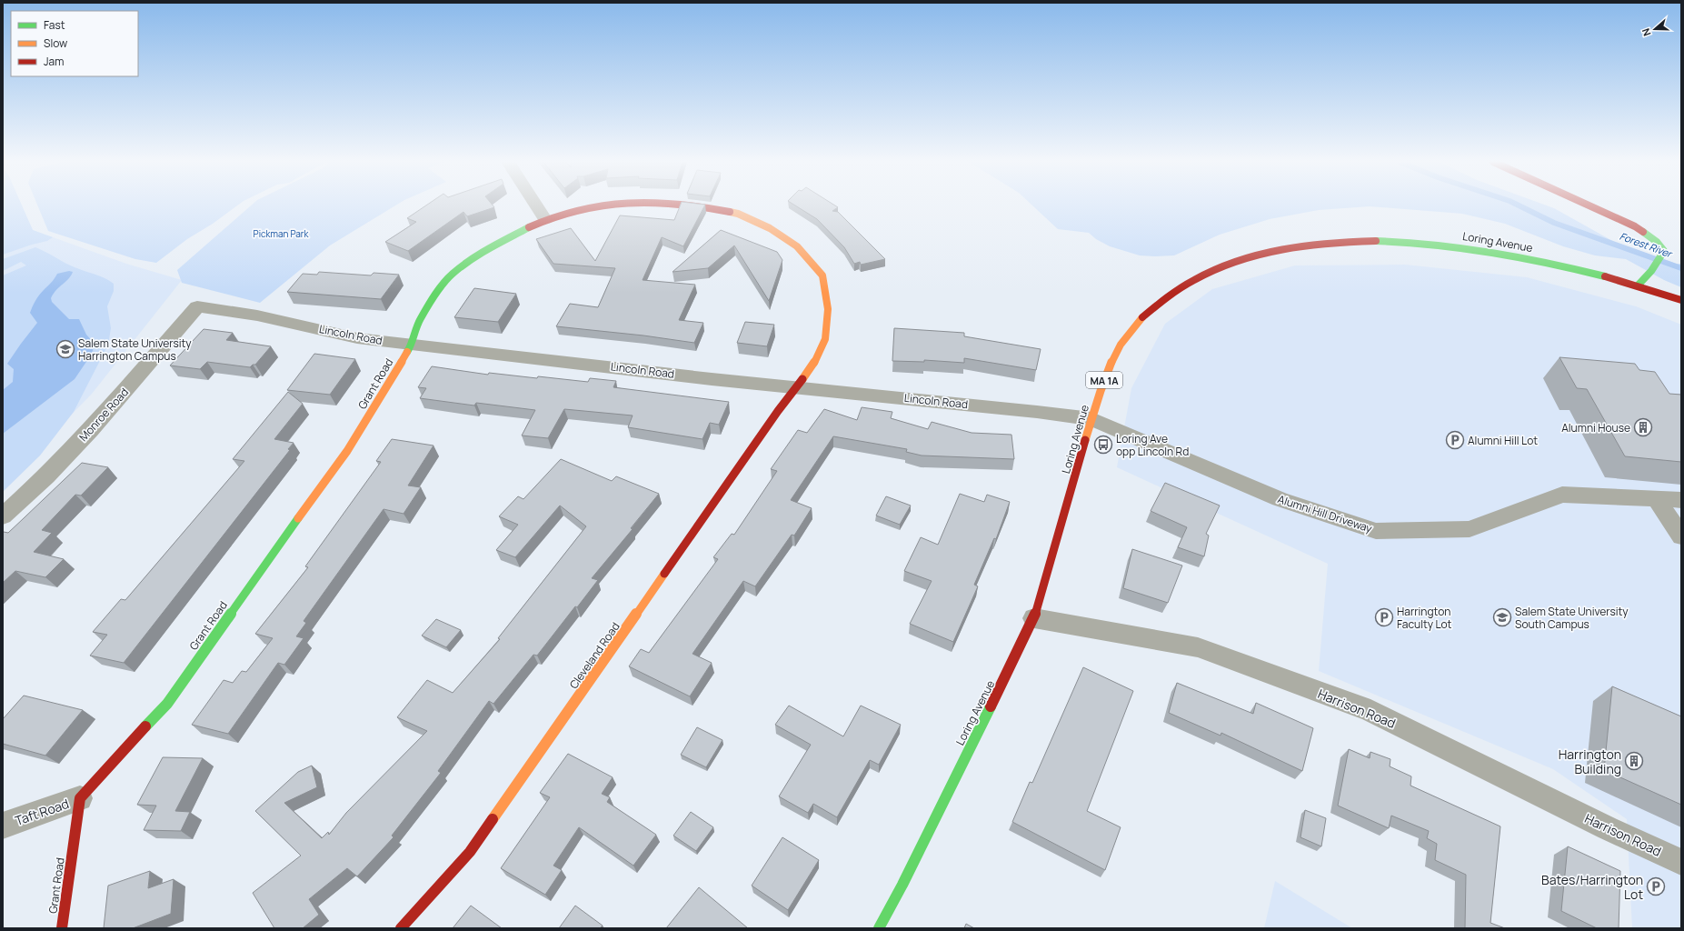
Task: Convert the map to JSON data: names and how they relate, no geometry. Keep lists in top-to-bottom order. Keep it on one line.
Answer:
{"streets":{"main road":["Loring Avenue","MA 1A","Grant Road","Cleveland Road"],"street":["Lincoln Road","Monroe Road","Alumni Hill Driveway","Harrison Road","Taft Road"]},"crossings":[["Loring Avenue","Lincoln Road"],["Loring Avenue","Alumni Hill Driveway"],["Loring Avenue","Harrison Road"],["Lincoln Road","Grant Road"],["Lincoln Road","Monroe Road"],["Lincoln Road","Alumni Hill Driveway"],["Lincoln Road","Cleveland Road"],["Grant Road","Cleveland Road"],["Grant Road","Taft Road"]],"water":["Forest River"],"parks":["Pickman Park"],"places":{"school or university":["Salem State University Harrington Campus","Salem State University South Campus"],"building":["Alumni House","Harrington Building"],"parking":["Alumni Hill Lot","Harrington Faculty Lot","Bates/Harrington Lot"],"bus stop":["Loring Ave opp Lincoln Rd"]},"legend":["Fast","Slow","Jam"],"north":"left"}
